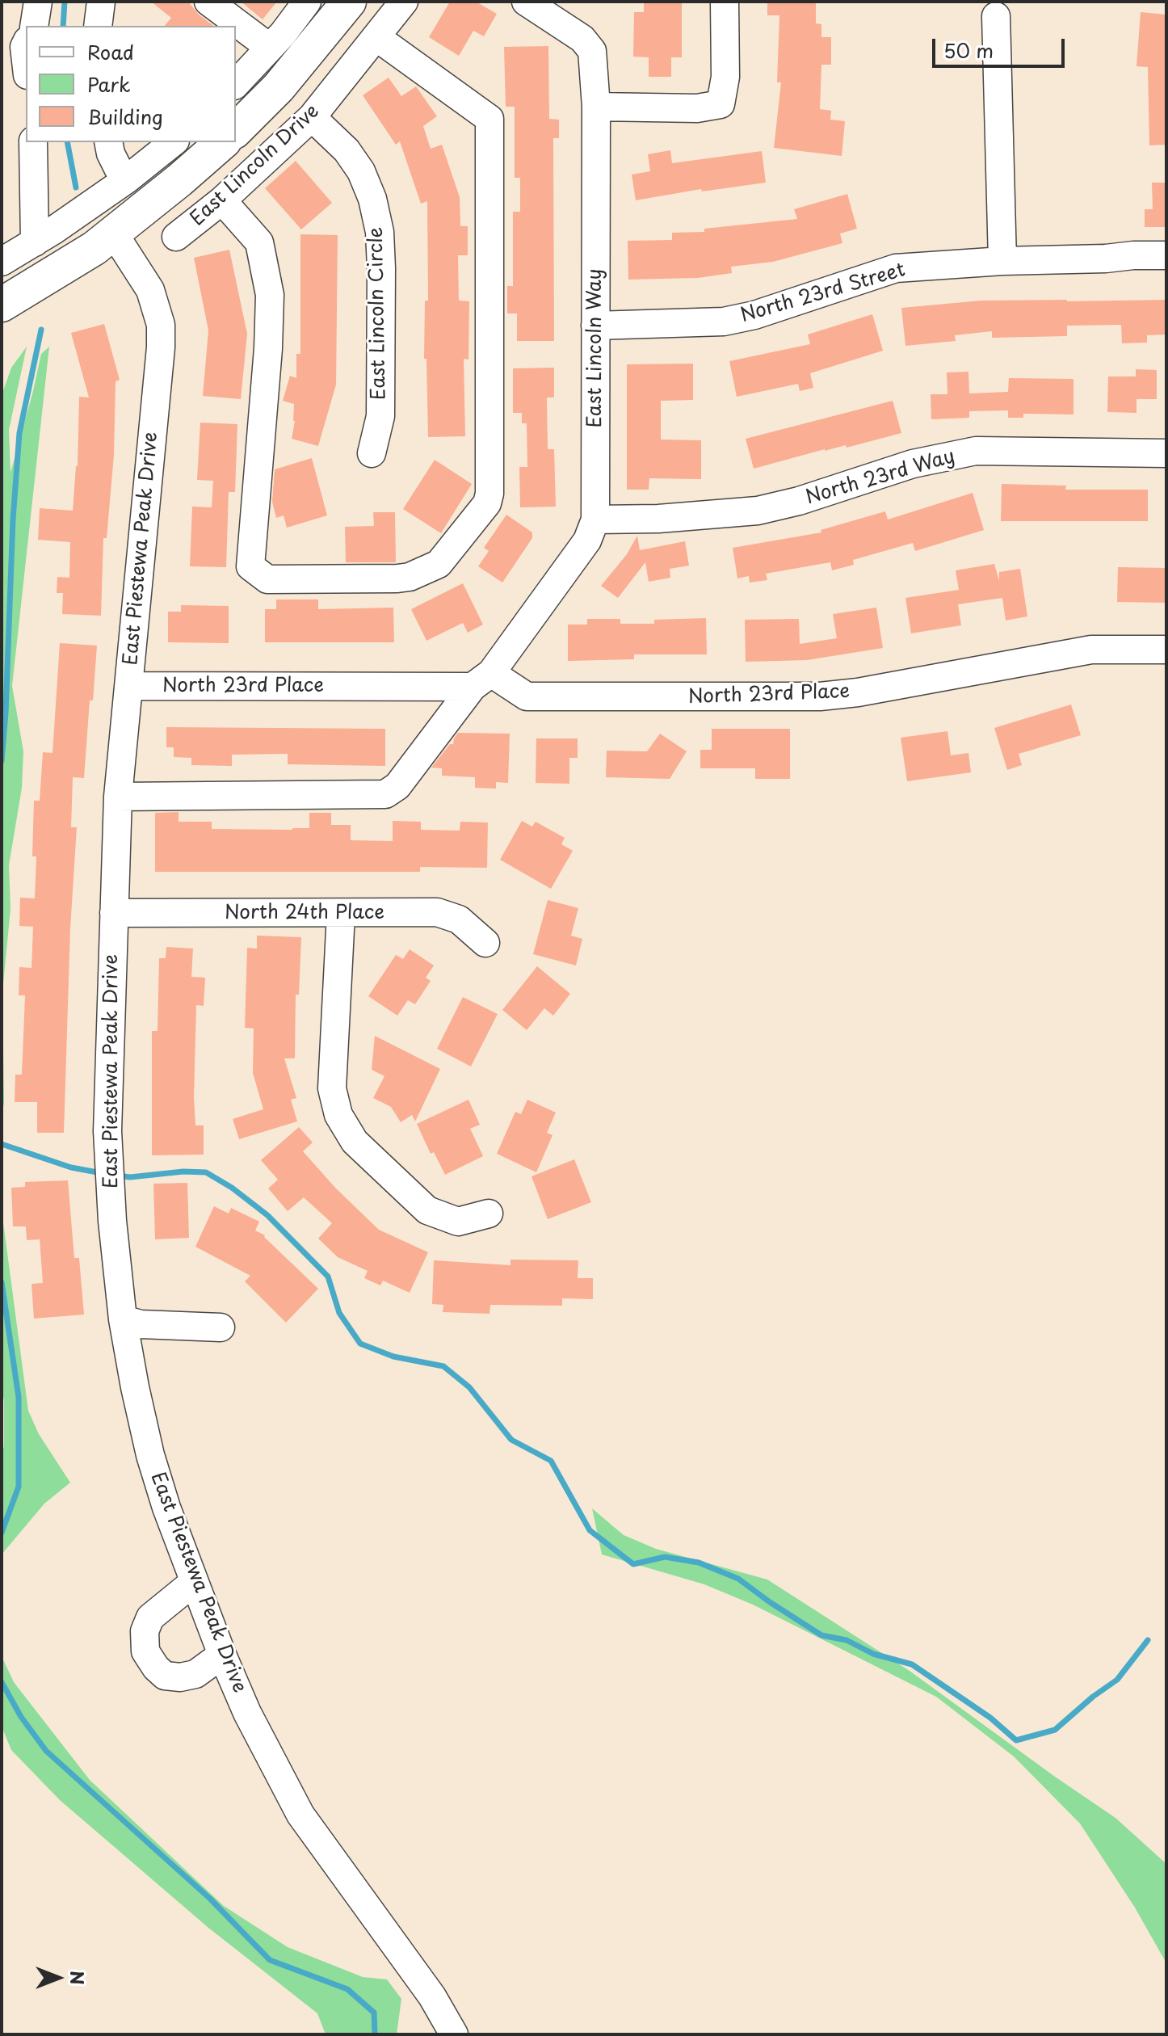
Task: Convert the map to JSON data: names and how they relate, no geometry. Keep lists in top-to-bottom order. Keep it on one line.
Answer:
{"streets":{"main road":["East Lincoln Drive"],"street":["North 23rd Street","East Lincoln Circle","East Lincoln Way","North 23rd Way","East Piestewa Peak Drive","North 23rd Place","North 24th Place"]},"crossings":[["East Lincoln Drive","East Lincoln Circle"],["East Lincoln Drive","East Piestewa Peak Drive"],["North 23rd Street","East Lincoln Way"],["East Lincoln Way","North 23rd Way"],["East Lincoln Way","East Piestewa Peak Drive"],["East Lincoln Way","North 23rd Place"],["East Piestewa Peak Drive","North 23rd Place"],["East Piestewa Peak Drive","North 24th Place"]],"legend":["Road","Park","Building"],"scale_bar":"50 m","north":"right"}
